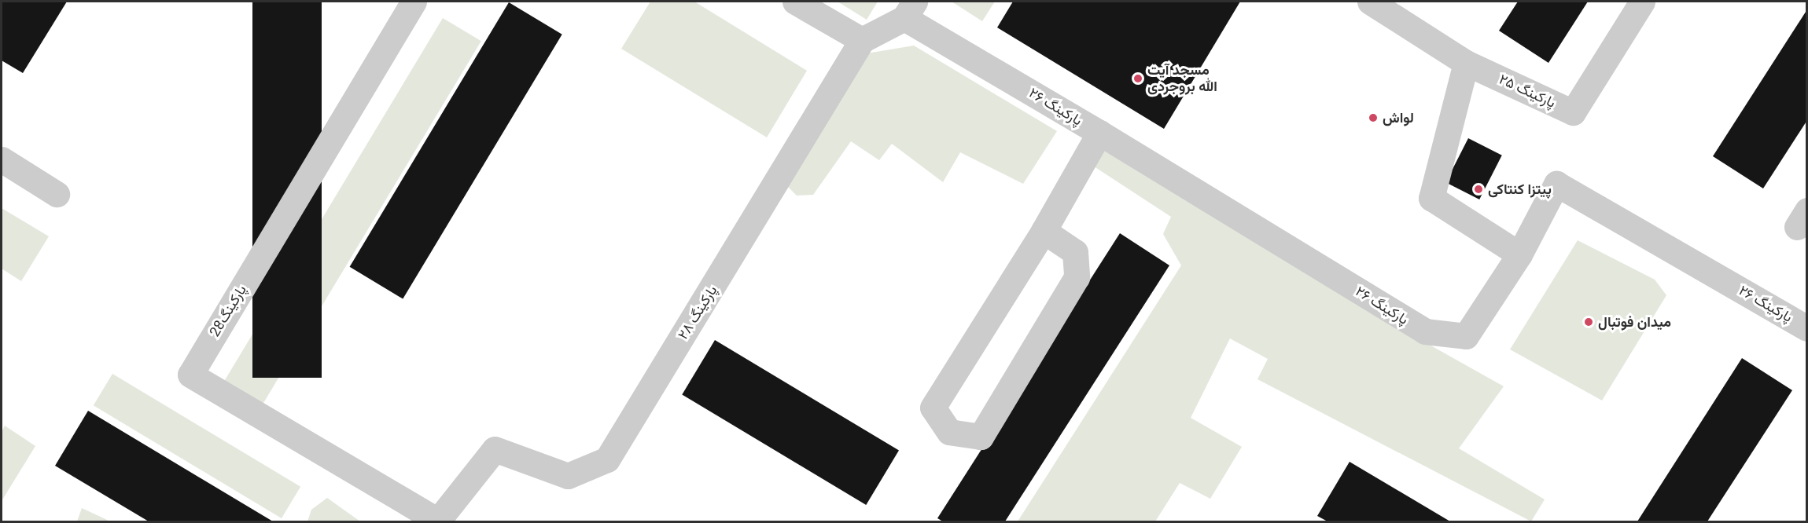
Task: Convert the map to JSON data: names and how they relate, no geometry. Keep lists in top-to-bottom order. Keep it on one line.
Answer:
{"streets":{"street":["پارکینگ ۲۵","پارکینگ ۲۶","پارکینگ28","پارکینگ ۲۸"]},"crossings":[["پارکینگ28","پارکینگ ۲۸"]],"places":["مسجد آیت الله بروجردی","لواش","پیتزا کنتاکی","میدان فوتبال"]}
